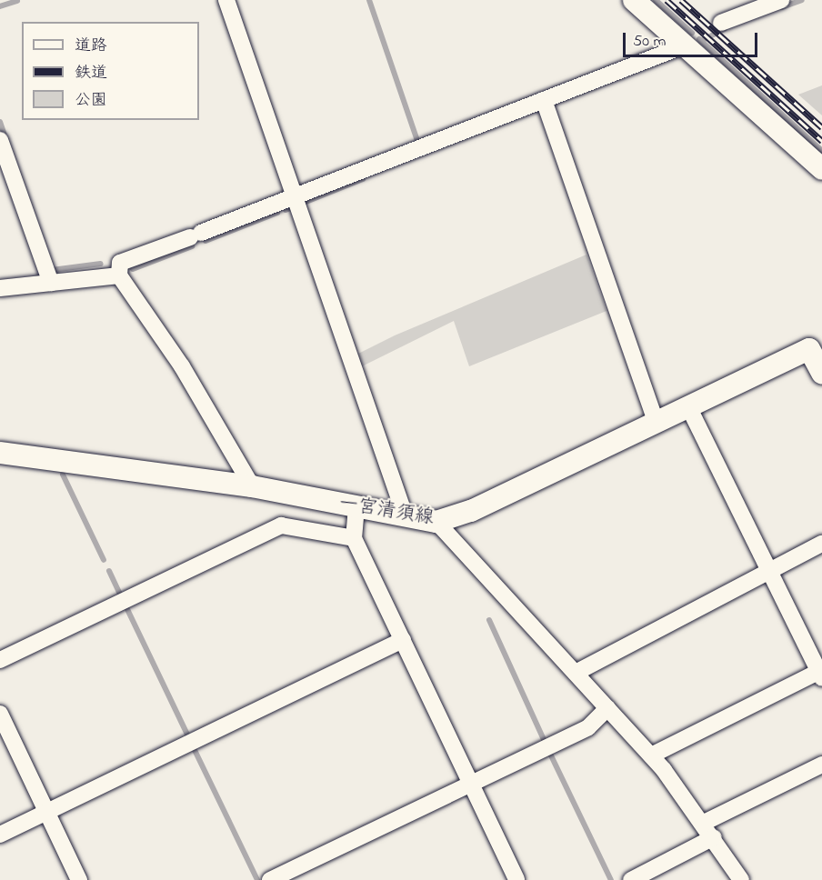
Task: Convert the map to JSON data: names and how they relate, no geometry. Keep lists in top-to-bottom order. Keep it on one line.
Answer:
{"streets":{"main road":["一宮清須線"]},"legend":["道路","鉄道","公園"],"scale_bar":"50 m"}
